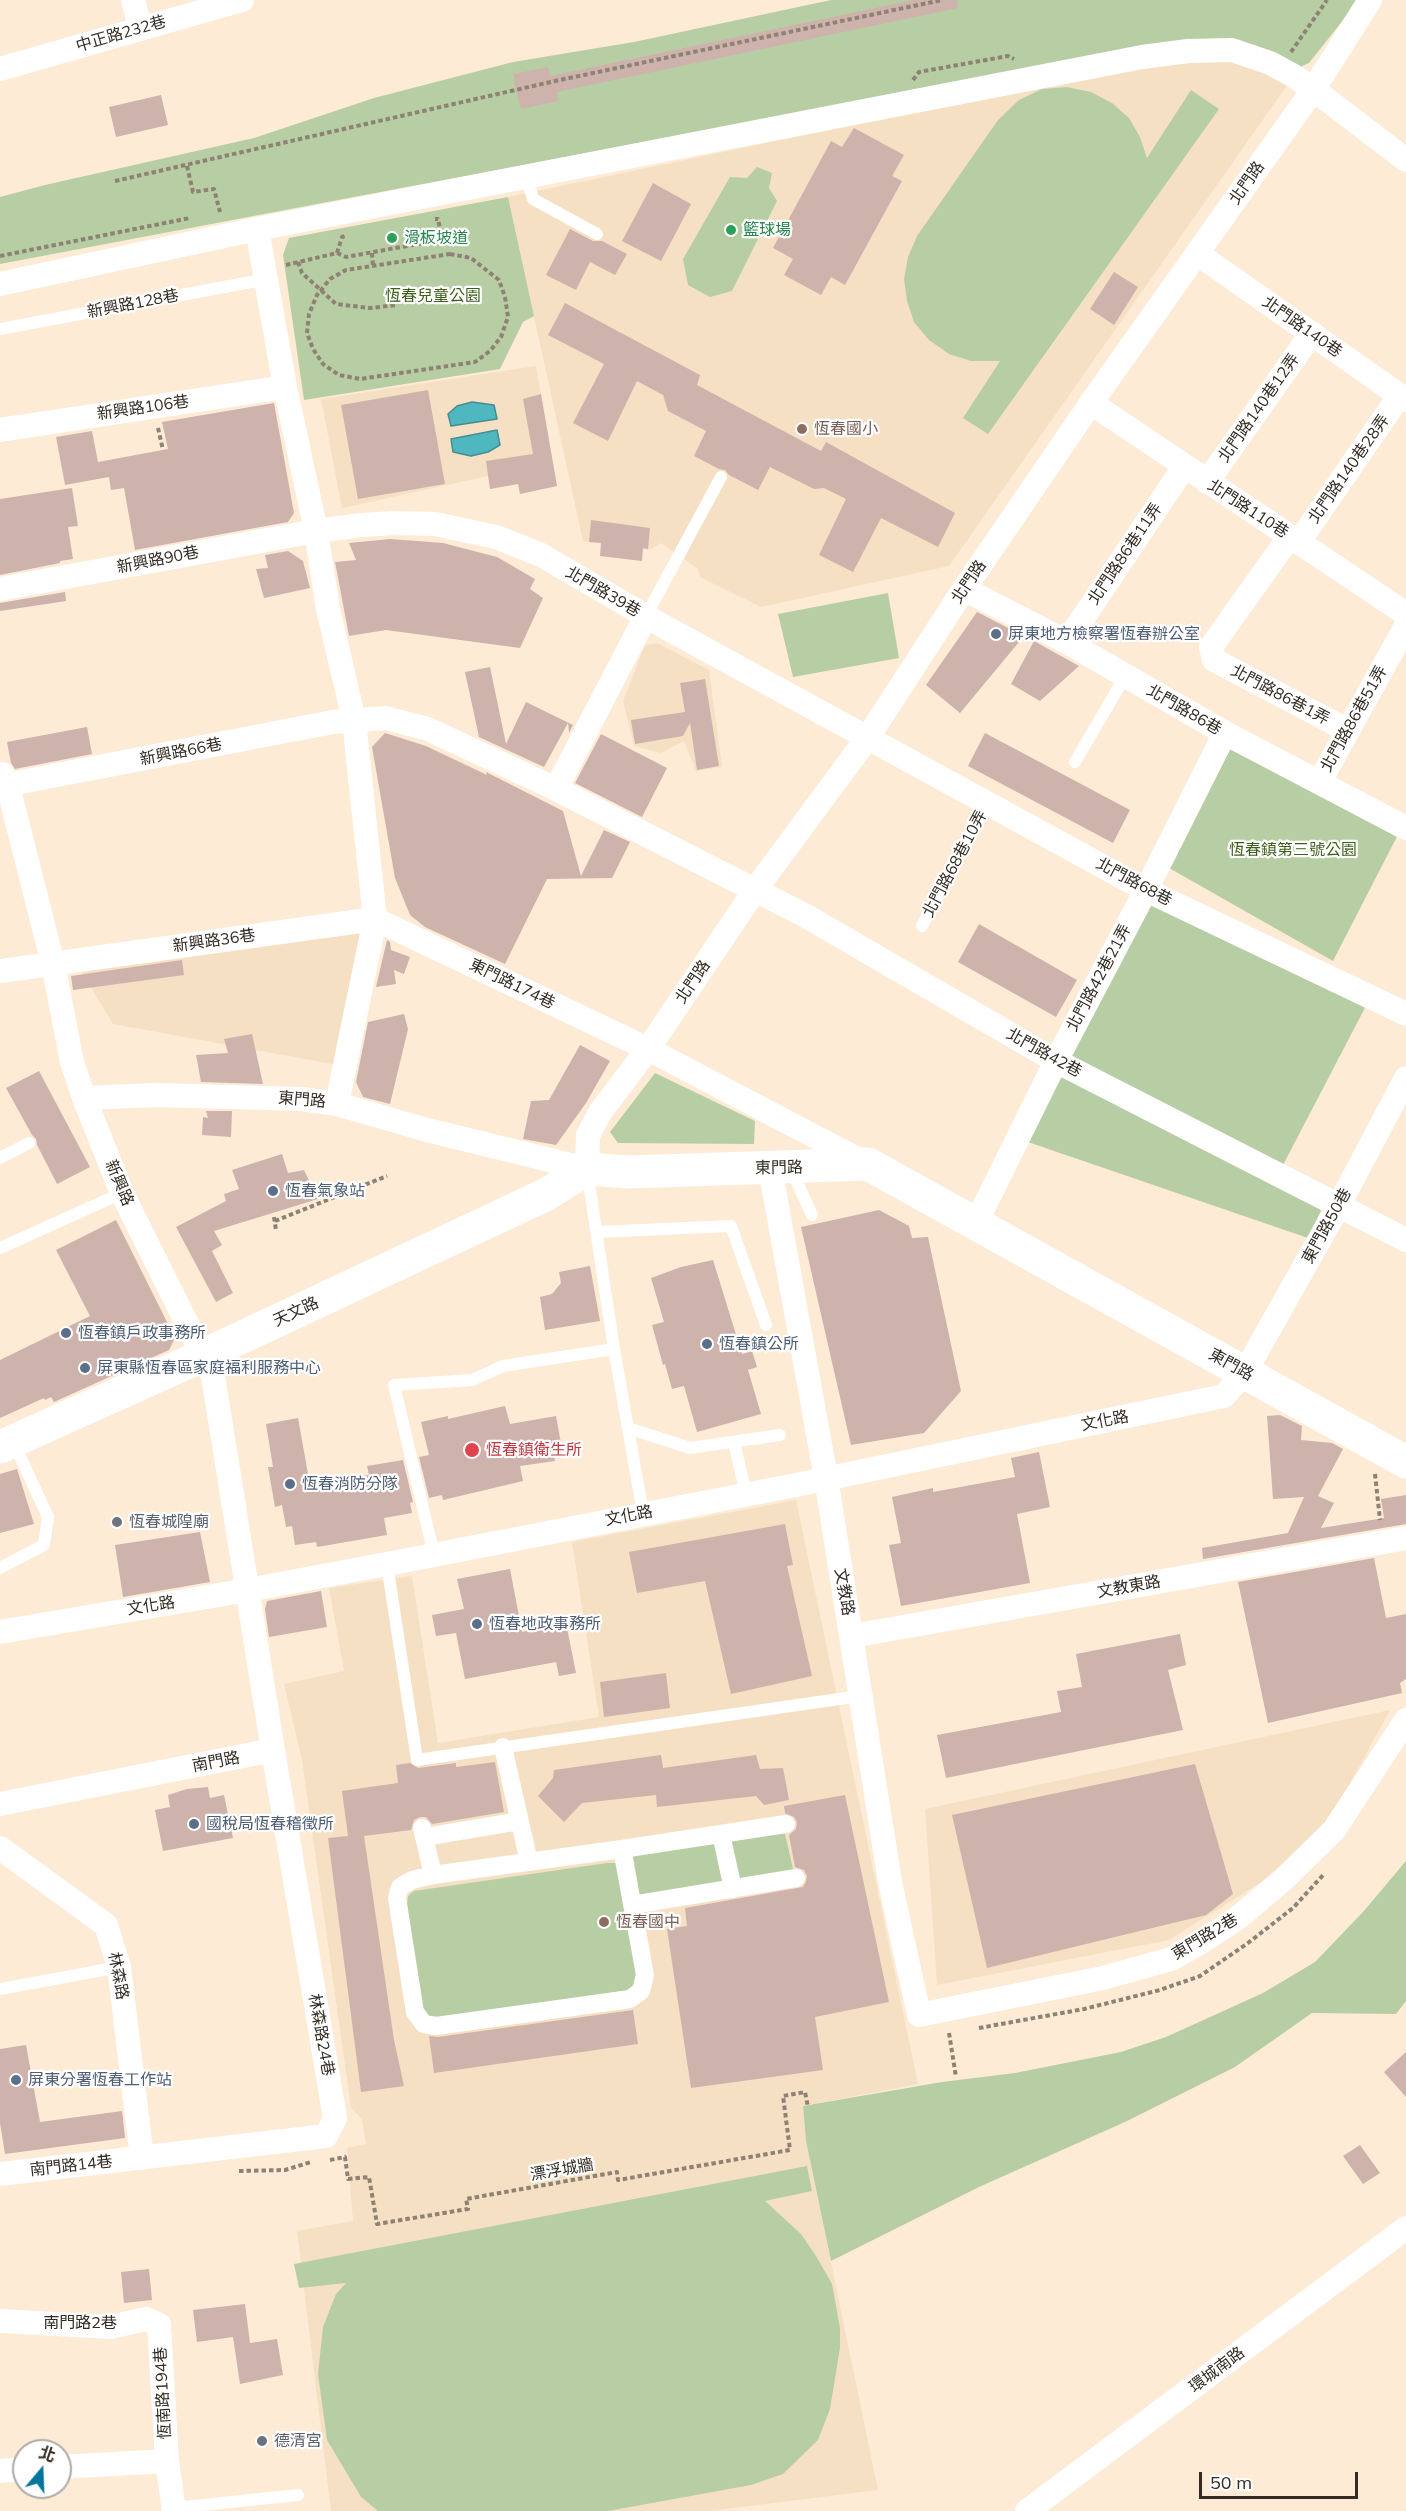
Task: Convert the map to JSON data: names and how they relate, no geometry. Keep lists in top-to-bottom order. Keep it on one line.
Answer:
{"streets":{"main road":["東門路","天文路"],"street":["中正路232巷","北門路","北門路140巷","新興路106巷","北門路140巷12弄","北門路140巷28弄","北門路110巷","北門路86巷11弄","新興路90巷","北門路39巷","北門路86巷1弄","北門路86巷","北門路86巷51弄","新興路66巷","北門路68巷","新興路36巷","北門路42巷21弄","東門路174巷","北門路42巷","新興路","東門路50巷","文化路","文教東路","文教路","南門路","東門路2巷","林森路","林森路24巷","南門路14巷","南門路2巷","環城南路","恆南路194巷"],"lane":["新興路128巷","北門路68巷10弄"],"path":["漂浮城牆"]},"crossings":[["北門路","北門路140巷"],["北門路","北門路110巷"],["北門路","北門路39巷"],["北門路","北門路86巷"],["北門路","北門路68巷"],["北門路","東門路174巷"],["北門路","北門路42巷"],["北門路","東門路"],["北門路","天文路"],["北門路140巷","北門路140巷12弄"],["北門路140巷","北門路140巷28弄"],["北門路140巷12弄","北門路110巷"],["北門路140巷28弄","北門路110巷"],["北門路140巷28弄","北門路86巷1弄"],["北門路110巷","北門路86巷11弄"],["北門路86巷11弄","北門路86巷"],["新興路90巷","北門路39巷"],["北門路39巷","北門路68巷"],["北門路86巷1弄","北門路86巷51弄"],["北門路86巷","北門路86巷51弄"],["北門路86巷","北門路42巷21弄"],["新興路66巷","新興路"],["北門路68巷10弄","北門路68巷"],["北門路68巷","北門路42巷21弄"],["新興路36巷","東門路174巷"],["新興路36巷","新興路"],["北門路42巷21弄","北門路42巷"],["北門路42巷21弄","東門路"],["東門路174巷","東門路"],["北門路42巷","東門路50巷"],["東門路","新興路"],["東門路","東門路50巷"],["東門路","天文路"],["東門路","文化路"],["東門路","文教路"],["新興路","天文路"],["新興路","文化路"],["東門路50巷","文化路"],["文化路","文教路"],["文教東路","文教路"],["文教路","東門路2巷"],["南門路","林森路24巷"],["林森路","林森路24巷"],["林森路","南門路14巷"],["林森路24巷","南門路14巷"],["南門路2巷","恆南路194巷"]],"parks":["恆春兒童公園","恆春鎮第三號公園"],"places":["籃球場","滑板坡道","恆春國小","屏東地方檢察署恆春辦公室","恆春氣象站","恆春鎮戶政事務所","恆春鎮公所","屏東縣恆春區家庭福利服務中心","恆春鎮衛生所","恆春消防分隊","恆春城隍廟","恆春地政事務所","國稅局恆春稽徵所","恆春國中","屏東分署恆春工作站","德清宮"],"scale_bar":"50 m","north":"top"}
